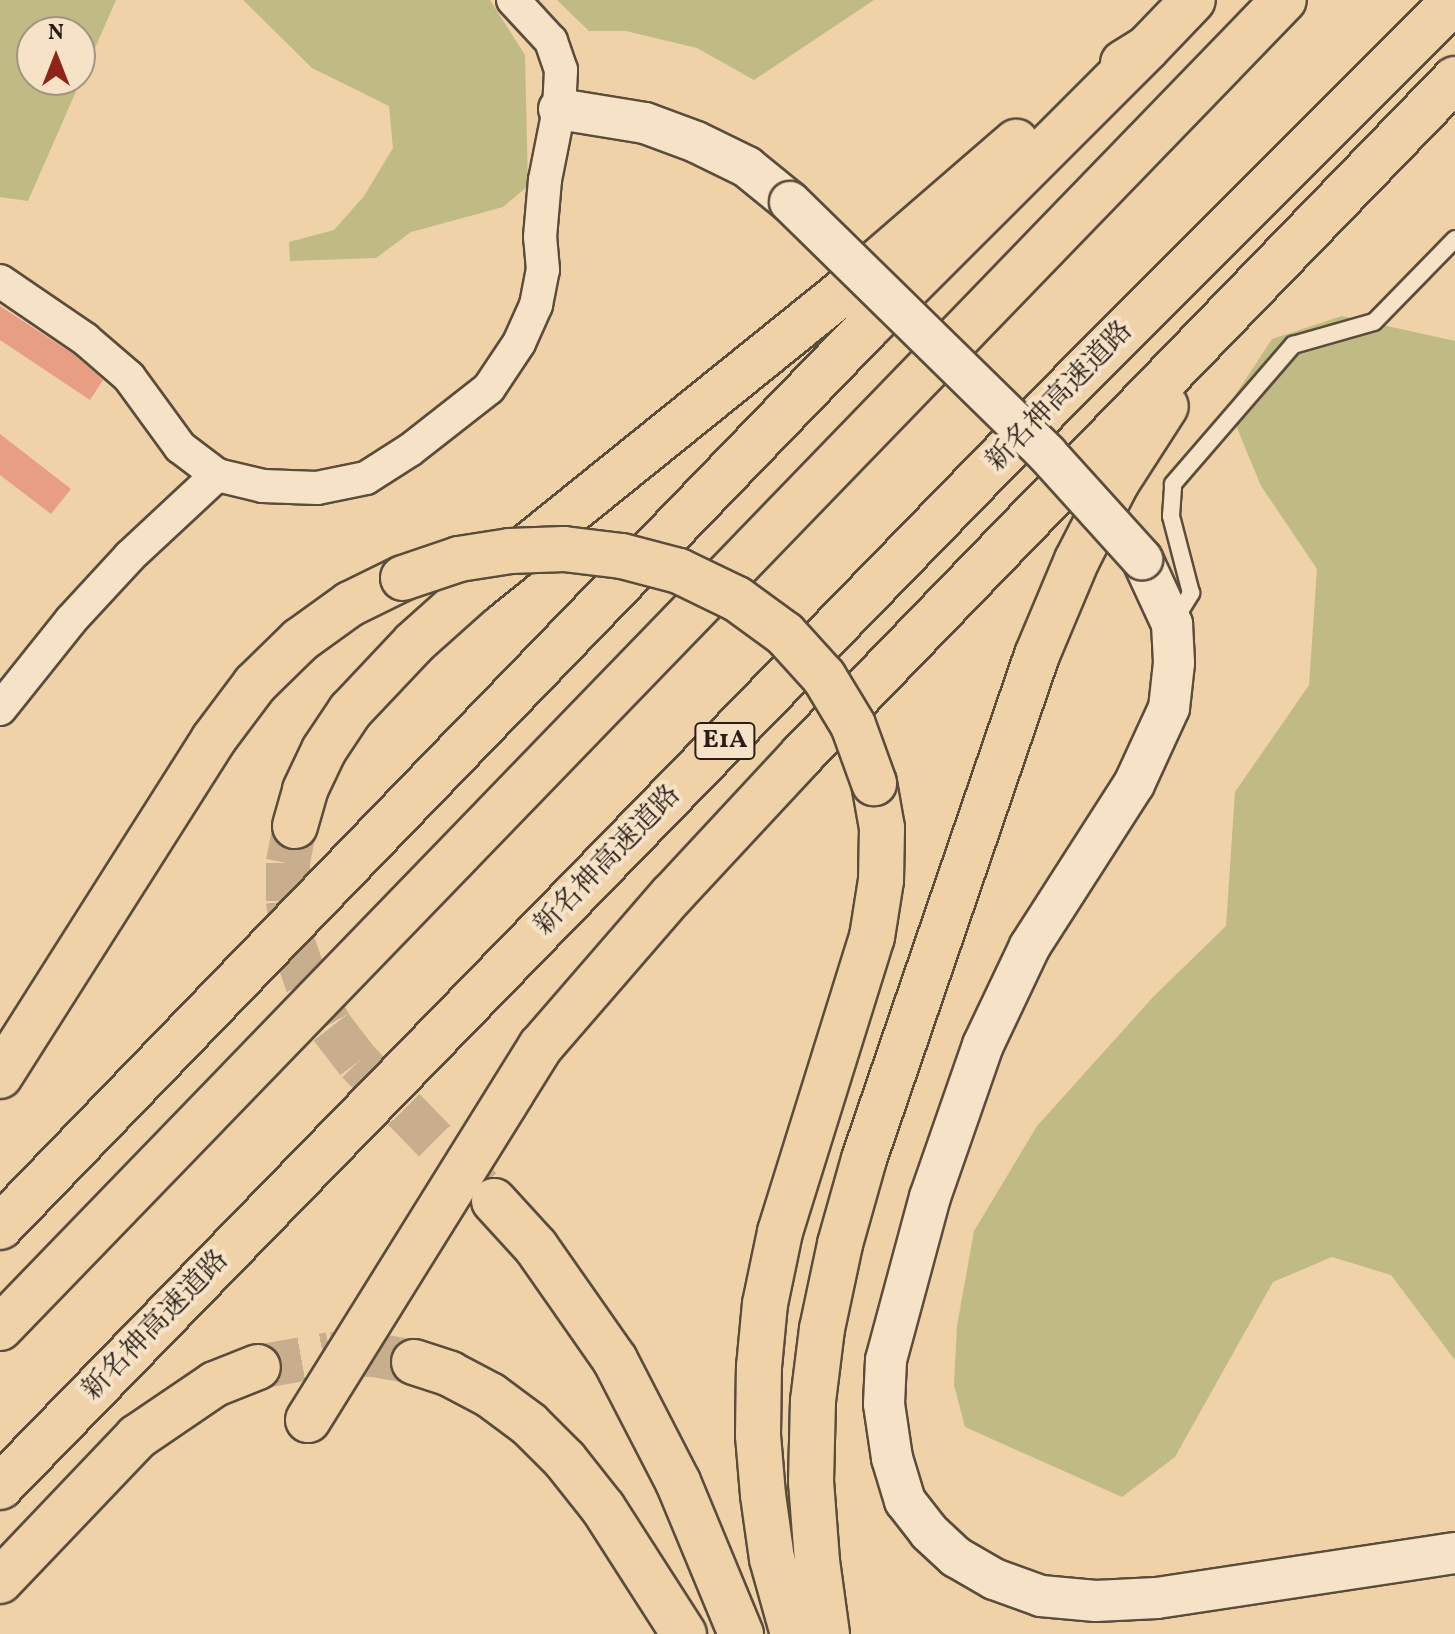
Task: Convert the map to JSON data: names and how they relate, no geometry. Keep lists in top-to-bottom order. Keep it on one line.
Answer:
{"streets":{"highway":["新名神高速道路","E1A"]},"north":"top"}
